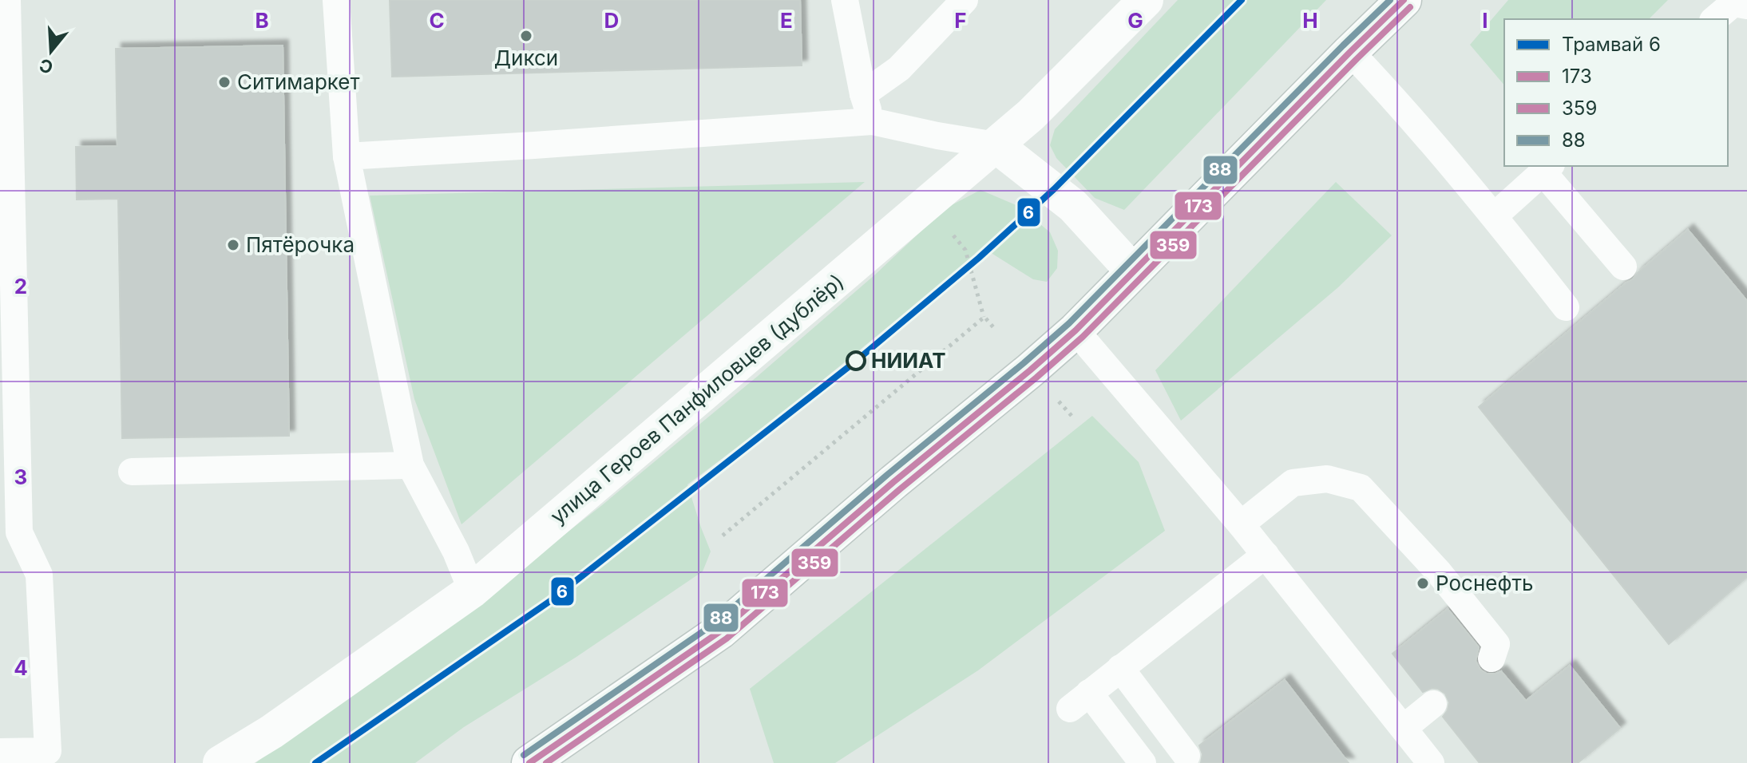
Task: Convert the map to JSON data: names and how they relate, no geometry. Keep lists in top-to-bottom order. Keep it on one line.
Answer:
{"streets":{"street":["улица Героев Панфиловцев (дублёр)"]},"places":["Дикси","Ситимаркет","Пятёрочка","НИИАТ","Роснефть"],"lines":["tram line 6","transit line 173","transit line 88","transit line 359"],"legend":["Трамвай 6","173","359","88"],"north":"bottom","grid":{"columns":["B","C","D","E","F","G","H","I"],"rows":["2","3","4"]}}
